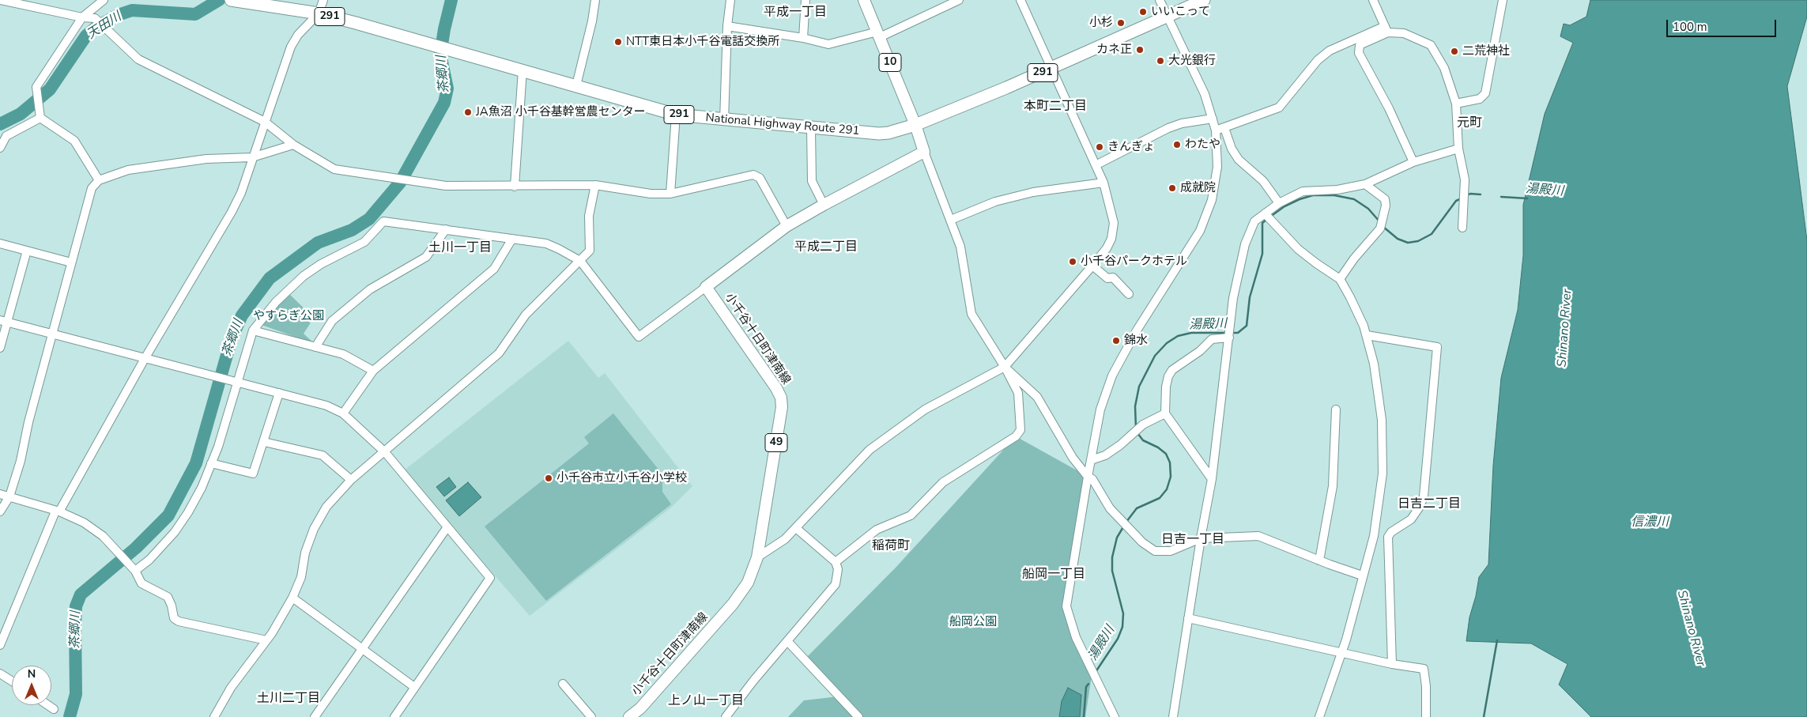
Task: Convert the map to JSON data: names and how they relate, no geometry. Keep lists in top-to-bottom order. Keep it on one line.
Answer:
{"streets":{"highway":["291","National Highway Route 291"],"main road":["10","小千谷十日町津南線","49"]},"crossings":[["10","National Highway Route 291"]],"districts":["平成一丁目","本町二丁目","元町","平成二丁目","土川一丁目","日吉二丁目","日吉一丁目","稲荷町","船岡一丁目","土川二丁目","上ノ山一丁目"],"water":["天田川","茶郷川","湯殿川","Shinano River","信濃川"],"parks":["やすらぎ公園","船岡公園"],"places":["いいこって","小杉","NTT東日本小千谷電話交換所","カネ正","二荒神社","大光銀行","JA魚沼 小千谷基幹営農センター","わたや","きんぎょ","成就院","小千谷パークホテル","錦水","小千谷市立小千谷小学校"],"scale_bar":"100 m","north":"top"}
